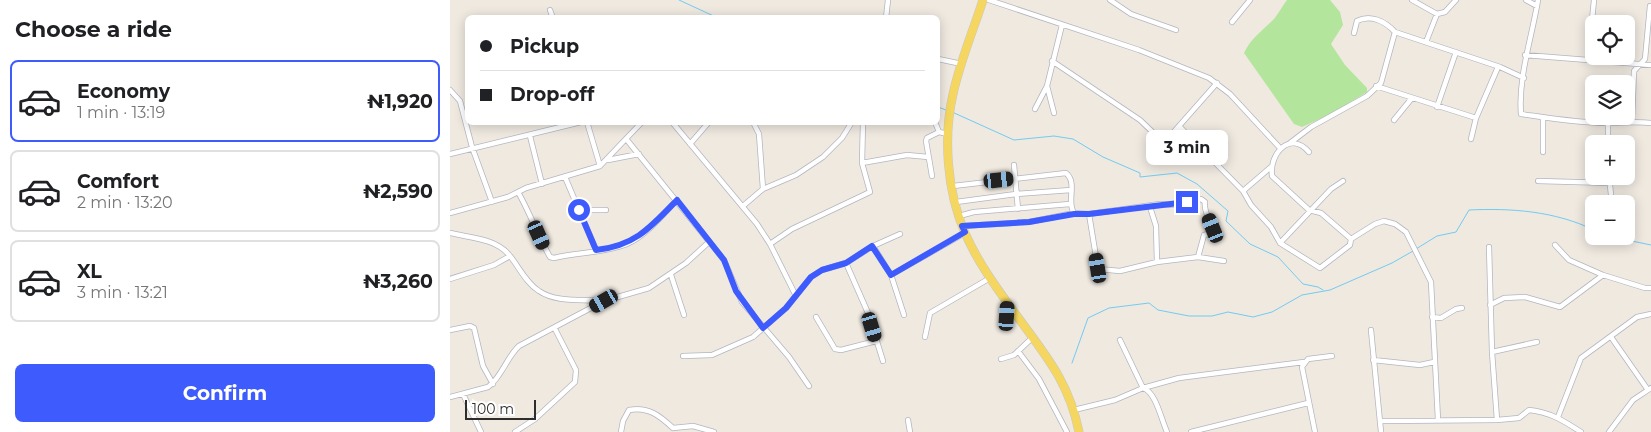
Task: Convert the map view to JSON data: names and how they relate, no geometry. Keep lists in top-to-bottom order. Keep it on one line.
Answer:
{"scale_bar":"100 m","page":{"heading":"Choose a ride","map_buttons":["+","−"],"banner":["Pickup","Drop-off"],"list":[{"name":"Economy","note":"1 min · 13:19","value":"₦1,920"},{"name":"Comfort","note":"2 min · 13:20","value":"₦2,590"},{"name":"XL","note":"3 min · 13:21","value":"₦3,260"}],"bubble":"3 min","buttons":"Confirm","scale":"100 m"}}
